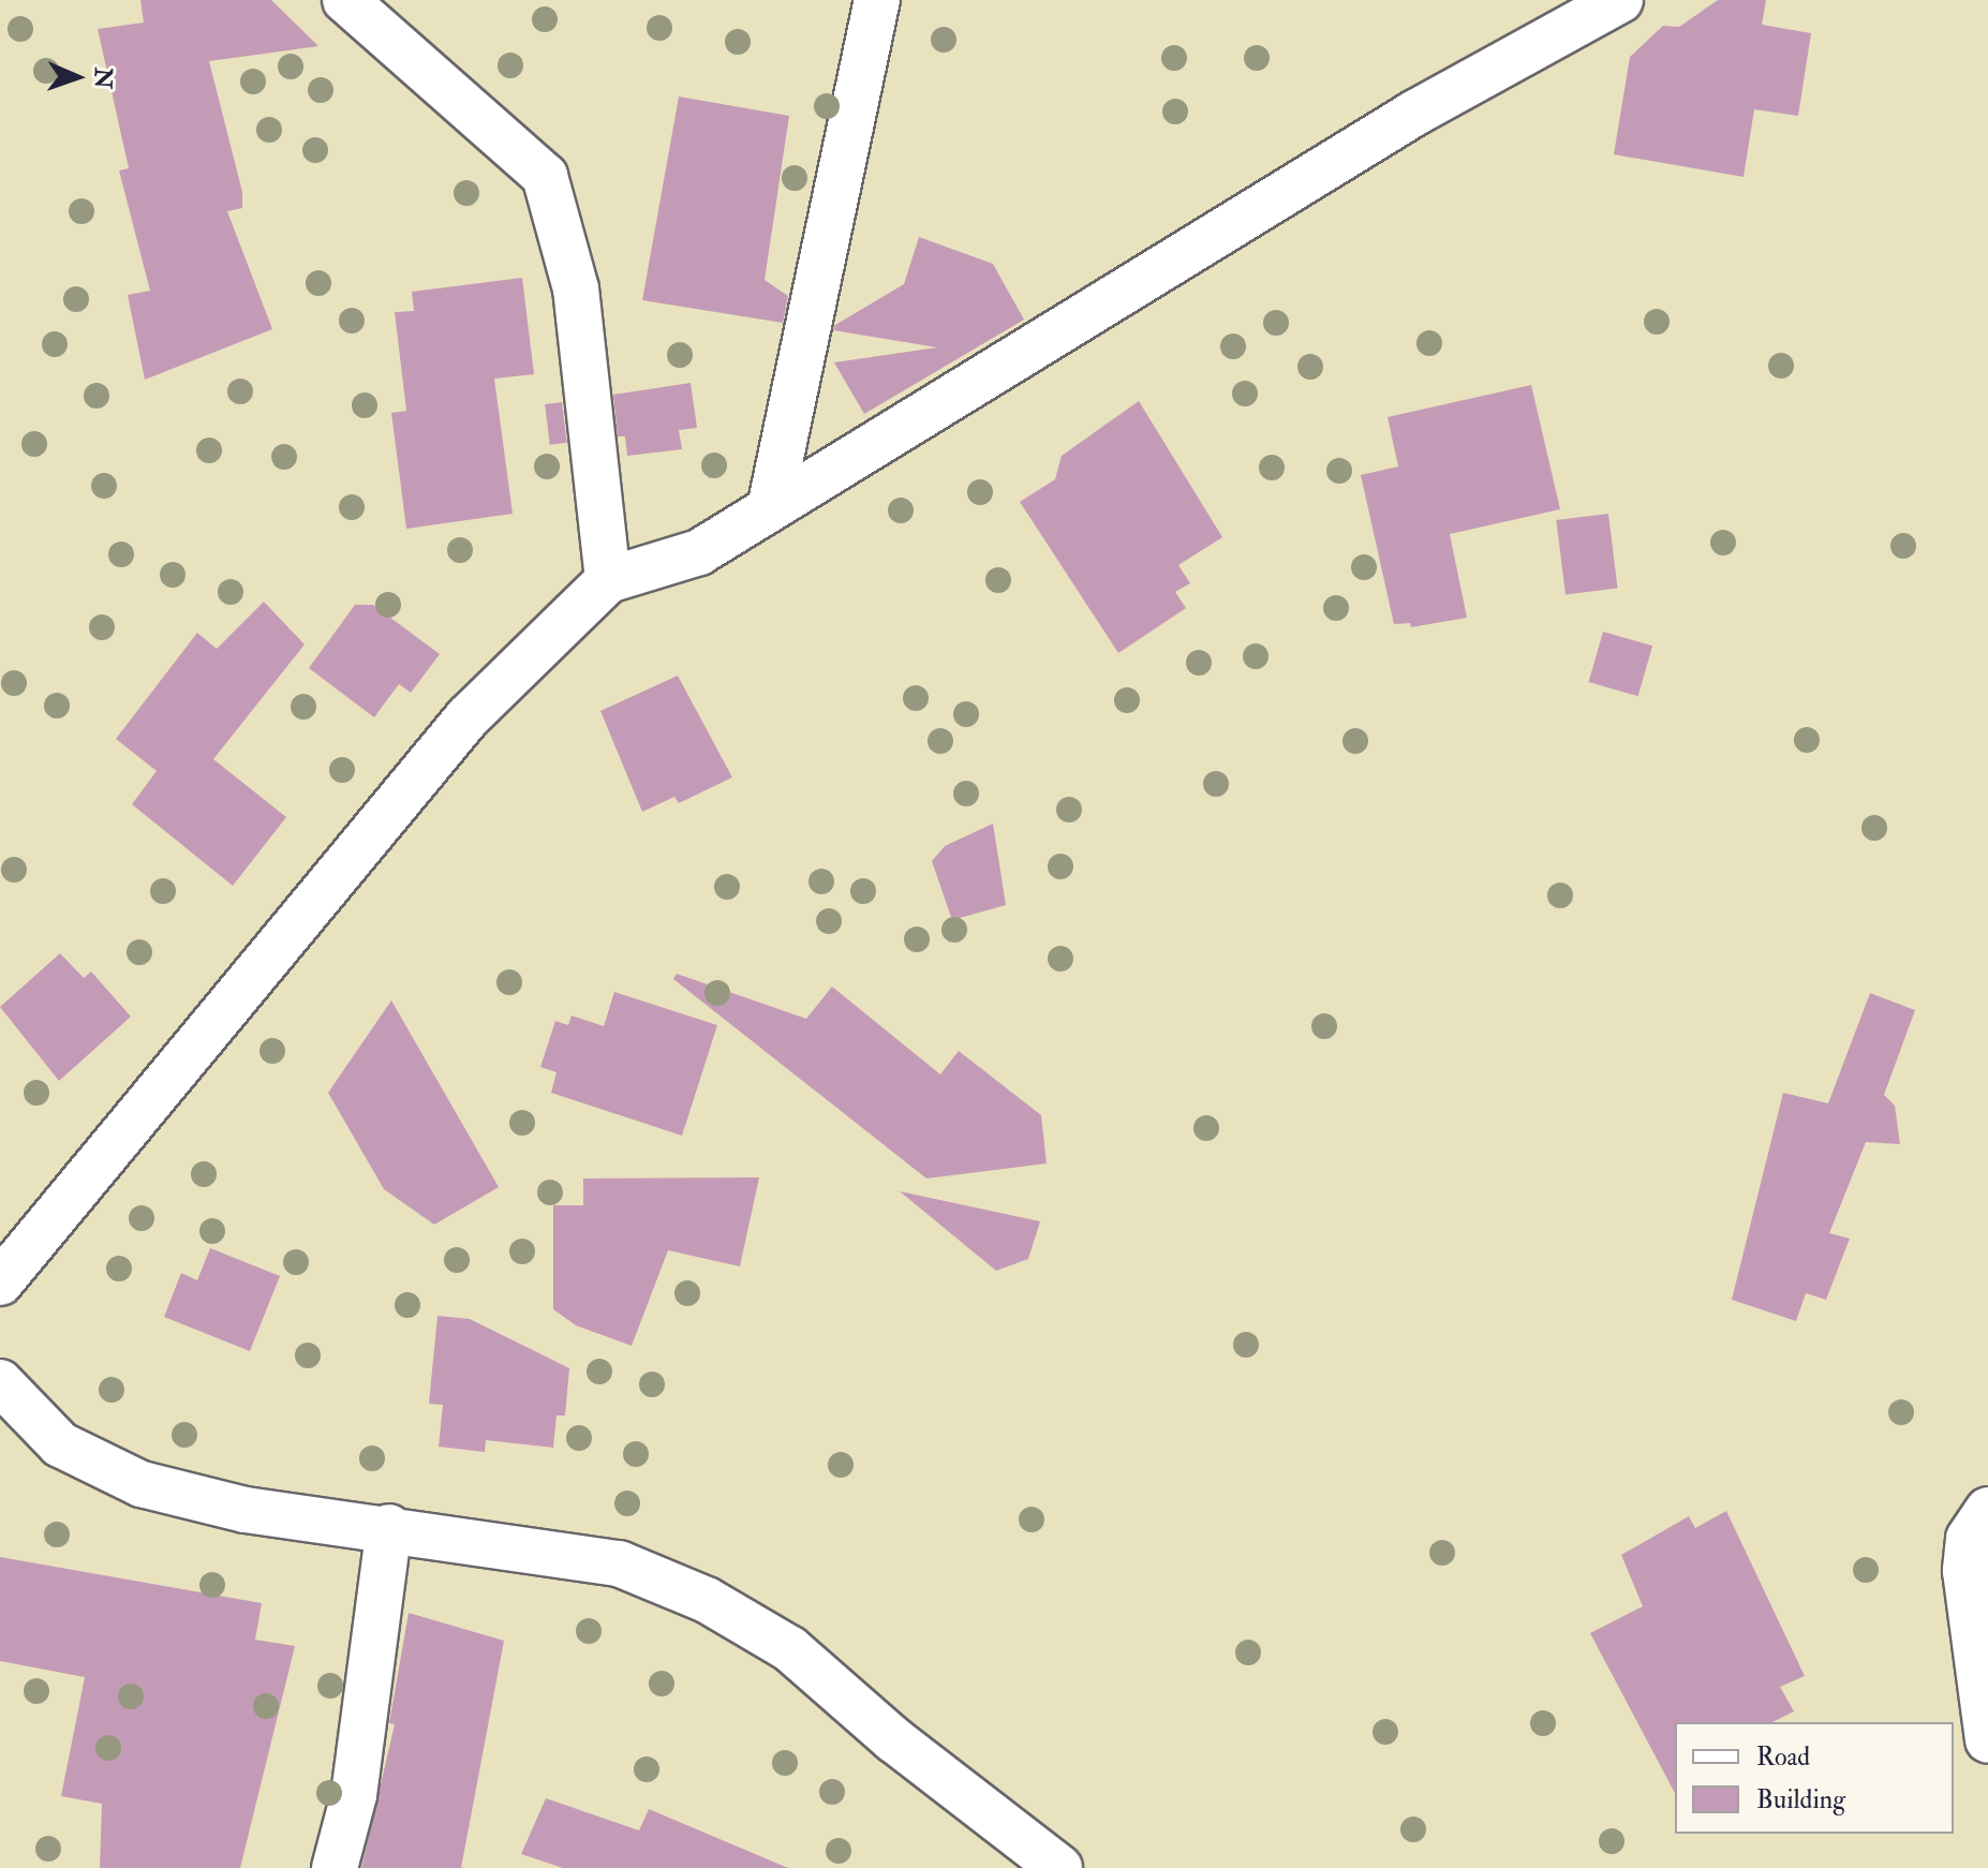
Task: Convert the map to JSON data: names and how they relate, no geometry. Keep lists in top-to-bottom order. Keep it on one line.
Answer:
{"legend":["Road","Building"],"north":"right"}
